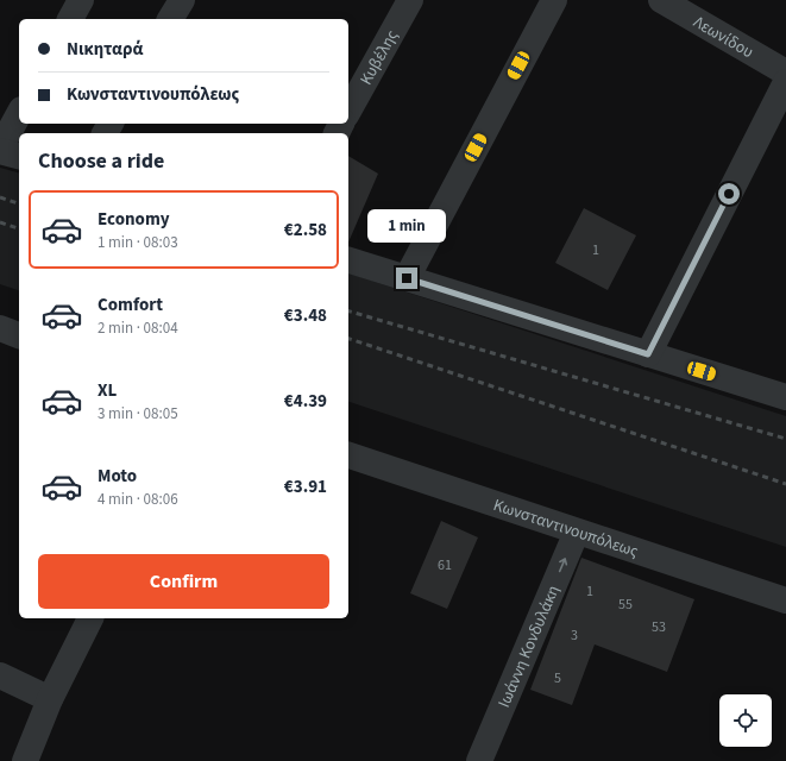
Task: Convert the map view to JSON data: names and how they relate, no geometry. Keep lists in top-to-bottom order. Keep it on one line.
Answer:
{"streets":{"street":["Λεωνίδου","Κυβέλης","Κωνσταντινουπόλεως","Ιωάννη Κονδυλάκη"]},"crossings":[["Κωνσταντινουπόλεως","Ιωάννη Κονδυλάκη"]],"one_way":["Ιωάννη Κονδυλάκη"],"house_numbers":["1","61","1","55","53","3","5"],"page":{"banner":["Νικηταρά","Κωνσταντινουπόλεως"],"heading":"Choose a ride","list":[{"name":"Economy","note":"1 min · 08:03","value":"€2.58"},{"name":"Comfort","note":"2 min · 08:04","value":"€3.48"},{"name":"XL","note":"3 min · 08:05","value":"€4.39"},{"name":"Moto","note":"4 min · 08:06","value":"€3.91"}],"bubble":"1 min","buttons":"Confirm"}}
